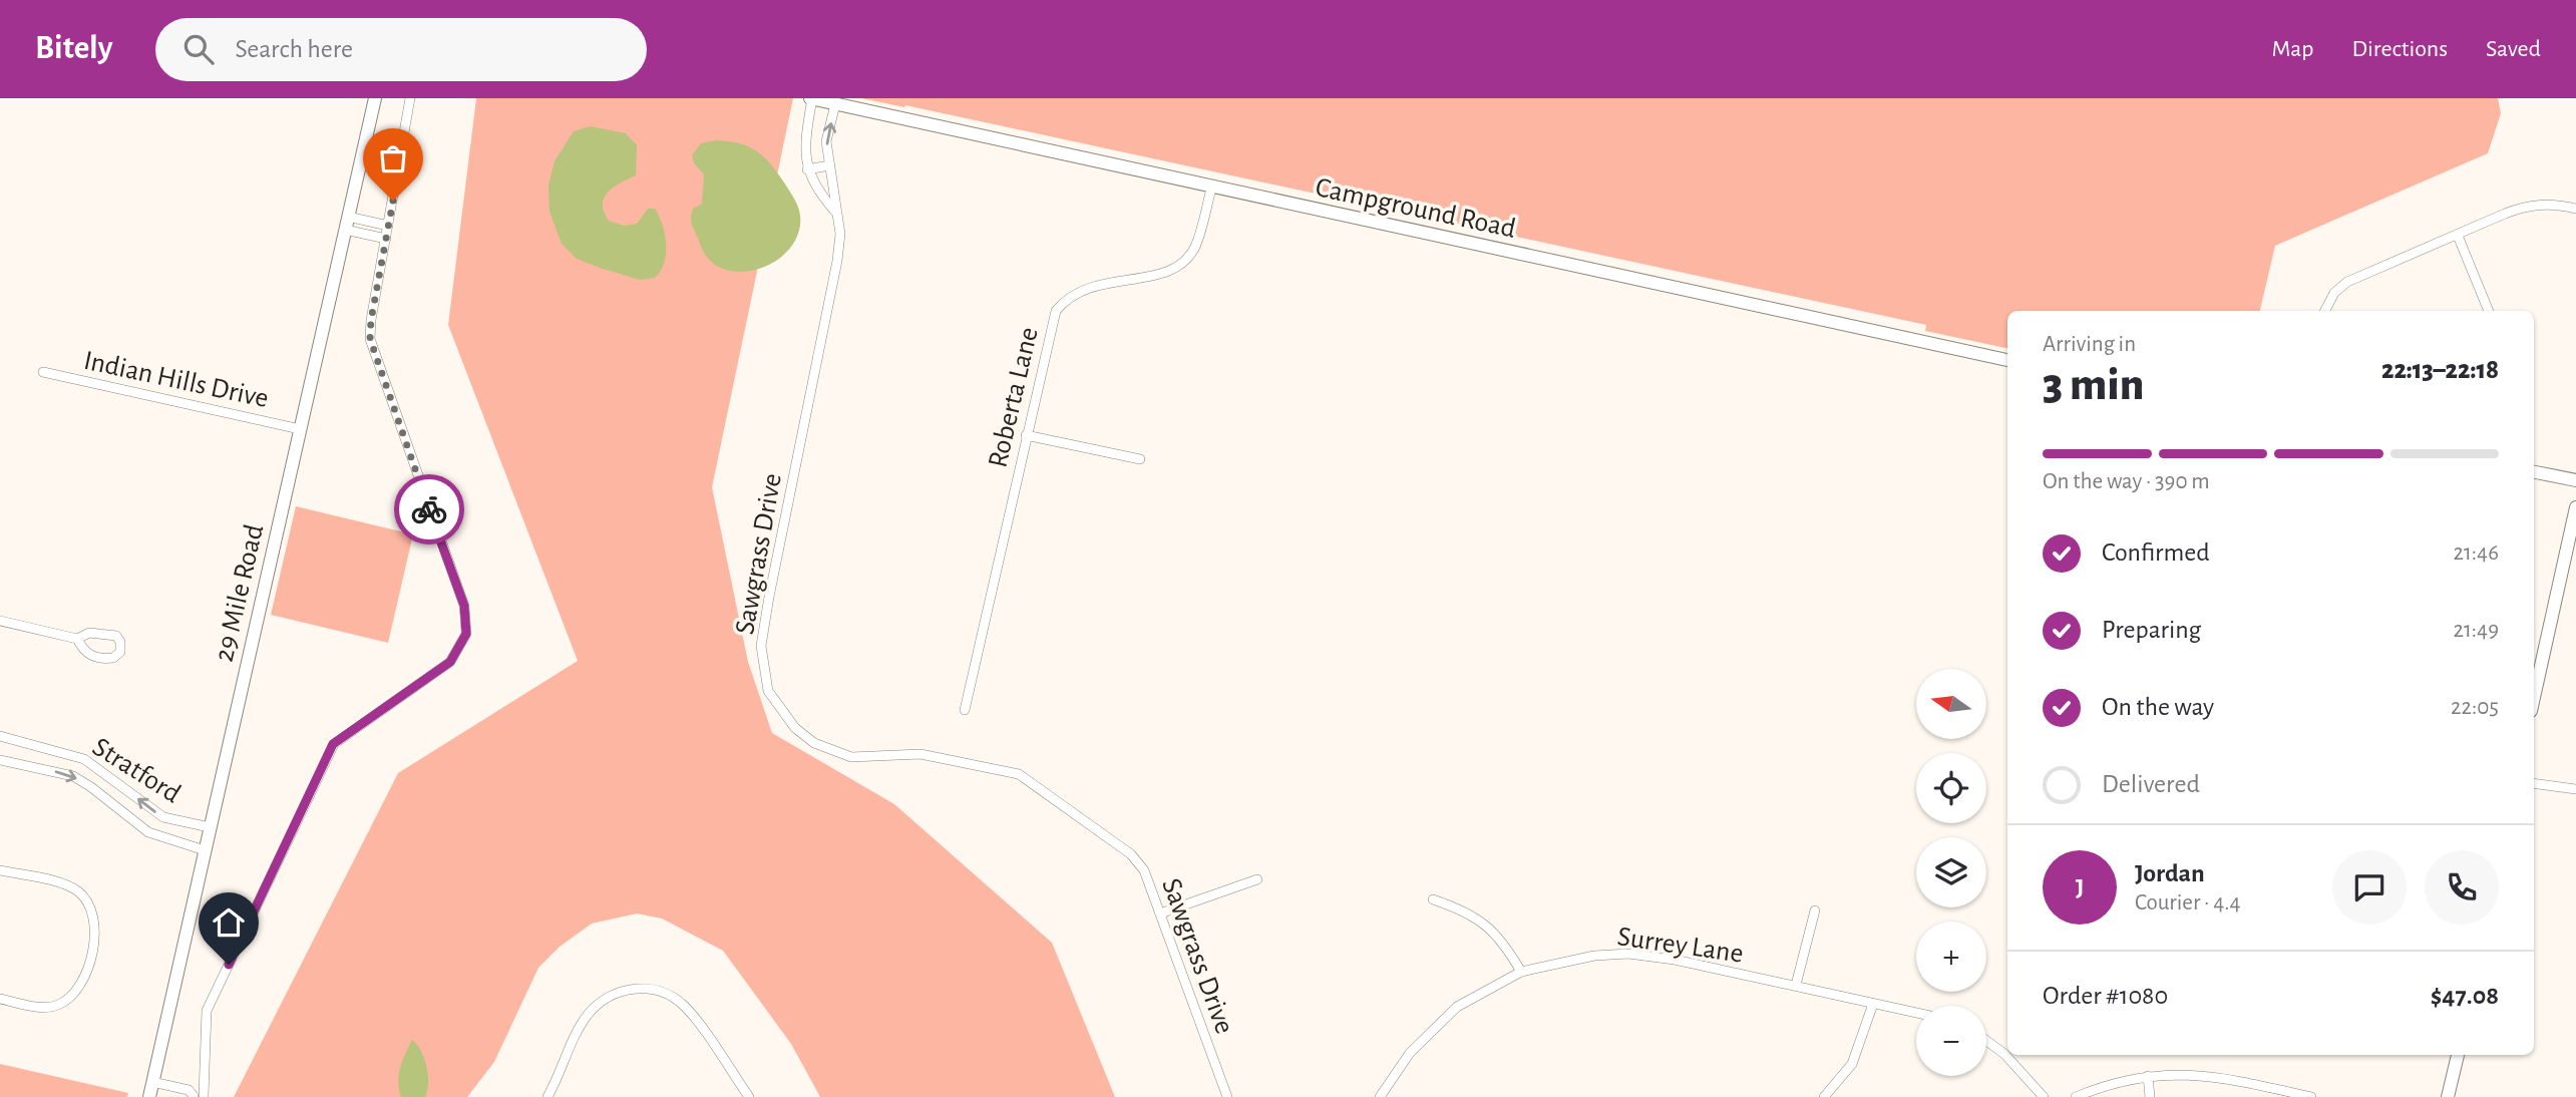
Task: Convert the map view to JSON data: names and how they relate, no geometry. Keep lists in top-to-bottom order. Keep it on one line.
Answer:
{"streets":{"street":["Campground Road","Indian Hills Drive","Roberta Lane","Sawgrass Drive","29 Mile Road","Stratford","Surrey Lane"]},"crossings":[["Campground Road","Roberta Lane"],["Campground Road","Sawgrass Drive"],["Indian Hills Drive","29 Mile Road"],["29 Mile Road","Stratford"]],"north":"left","page":{"header":"Bitely","search":"Search here","nav":["Map","Directions","Saved"],"heading":["3 min","Arriving in","22:13–22:18"],"panel":["Jordan","Courier · 4.4","Order #1080","$47.08"],"bar":"On the way · 390 m","list":[["Confirmed","21:46"],["Preparing","21:49"],["On the way","22:05"],"Delivered"],"map_buttons":["+","−"],"round":"J"}}
